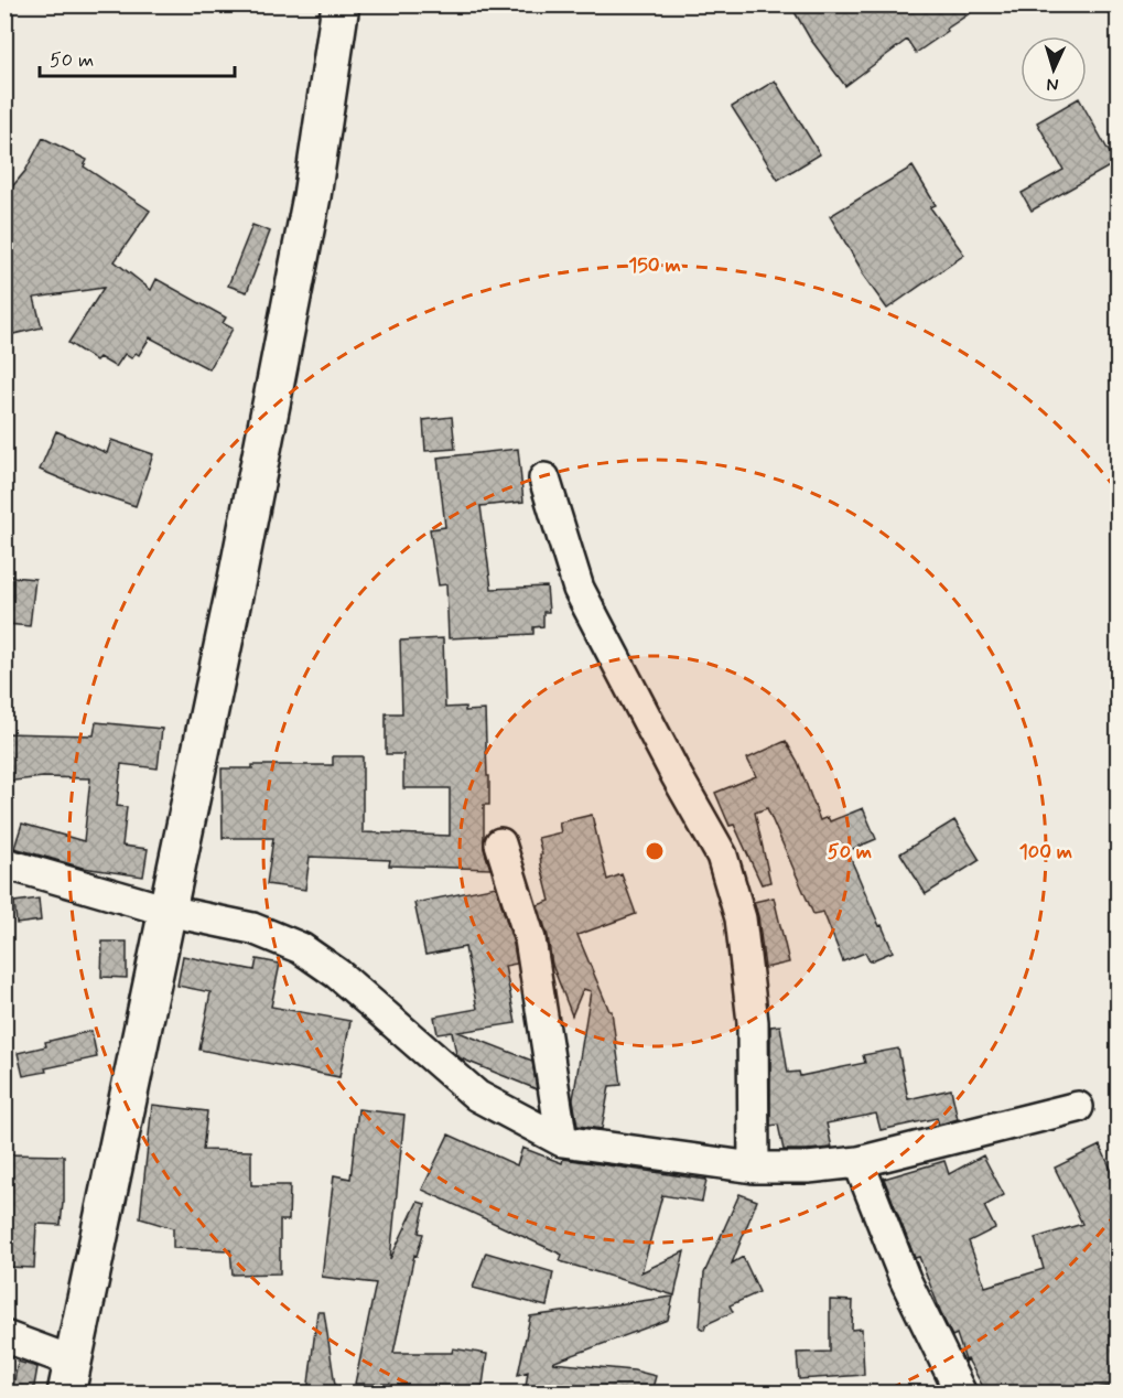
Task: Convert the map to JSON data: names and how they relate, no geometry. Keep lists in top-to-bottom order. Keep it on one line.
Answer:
{"scale_bar":"50 m","north":"bottom","rings":["150 m","50 m","100 m"]}
